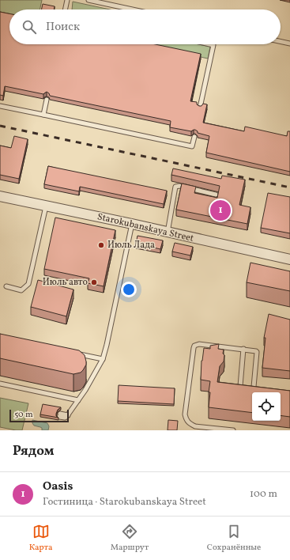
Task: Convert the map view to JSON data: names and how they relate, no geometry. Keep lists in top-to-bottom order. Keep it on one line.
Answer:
{"streets":{"street":["Starokubanskaya Street"]},"places":["Июль Лада","Июль авто"],"scale_bar":"50 m","page":{"search":"Поиск","pins":"1","scale":"50 m","heading":"Рядом","list":[{"mark":"1","name":"Oasis","note":"Гостиница · Starokubanskaya Street","value":"100 m"}],"nav":["Карта","Маршрут","Сохранённые"]}}
